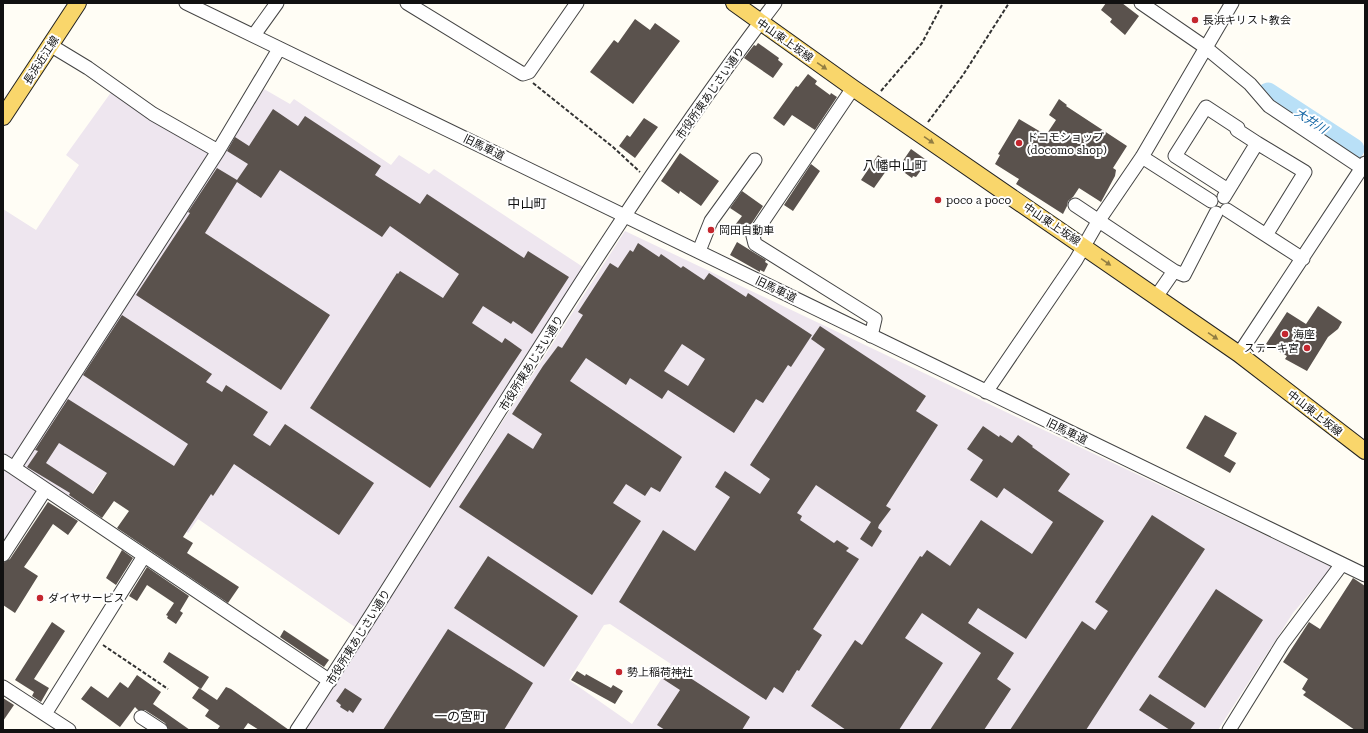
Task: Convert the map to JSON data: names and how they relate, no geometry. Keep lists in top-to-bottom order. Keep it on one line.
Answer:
{"streets":{"main road":["中山東上坂線","長浜近江線"],"street":["市役所東あじさい通り","旧馬車道"]},"crossings":[["中山東上坂線","市役所東あじさい通り"],["市役所東あじさい通り","旧馬車道"]],"one_way":["中山東上坂線"],"districts":["八幡中山町","中山町","一の宮町"],"water":["大井川"],"places":["長浜キリスト教会","ドコモショップ (docomo shop)","poco a poco","岡田自動車","海座","ステーキ宮","ダイヤサービス","勢上稲荷神社"]}
